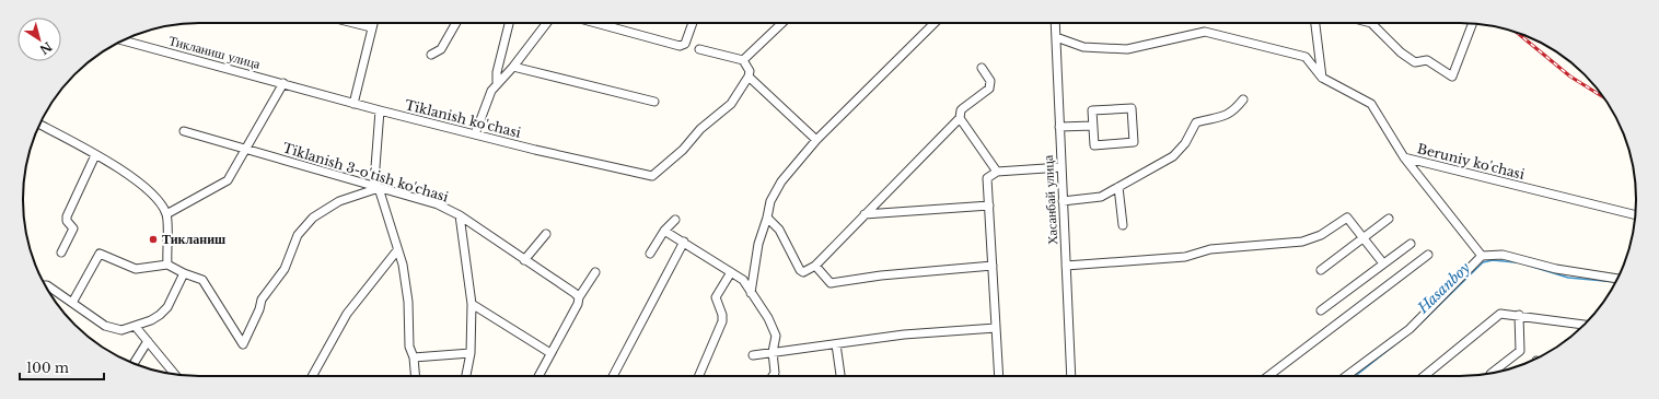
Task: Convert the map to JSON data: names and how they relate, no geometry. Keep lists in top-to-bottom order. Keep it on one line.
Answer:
{"streets":{"street":["Тикланиш улица","Tiklanish ko'chasi","Beruniy ko'chasi","Tiklanish 3-o'tish ko'chasi","Хасанбай улица"]},"crossings":[["Тикланиш улица","Tiklanish ko'chasi"],["Beruniy ko'chasi","Хасанбай улица"]],"water":["Hasanboy"],"places":["Тикланиш"],"scale_bar":"100 m","north":"bottom right"}
